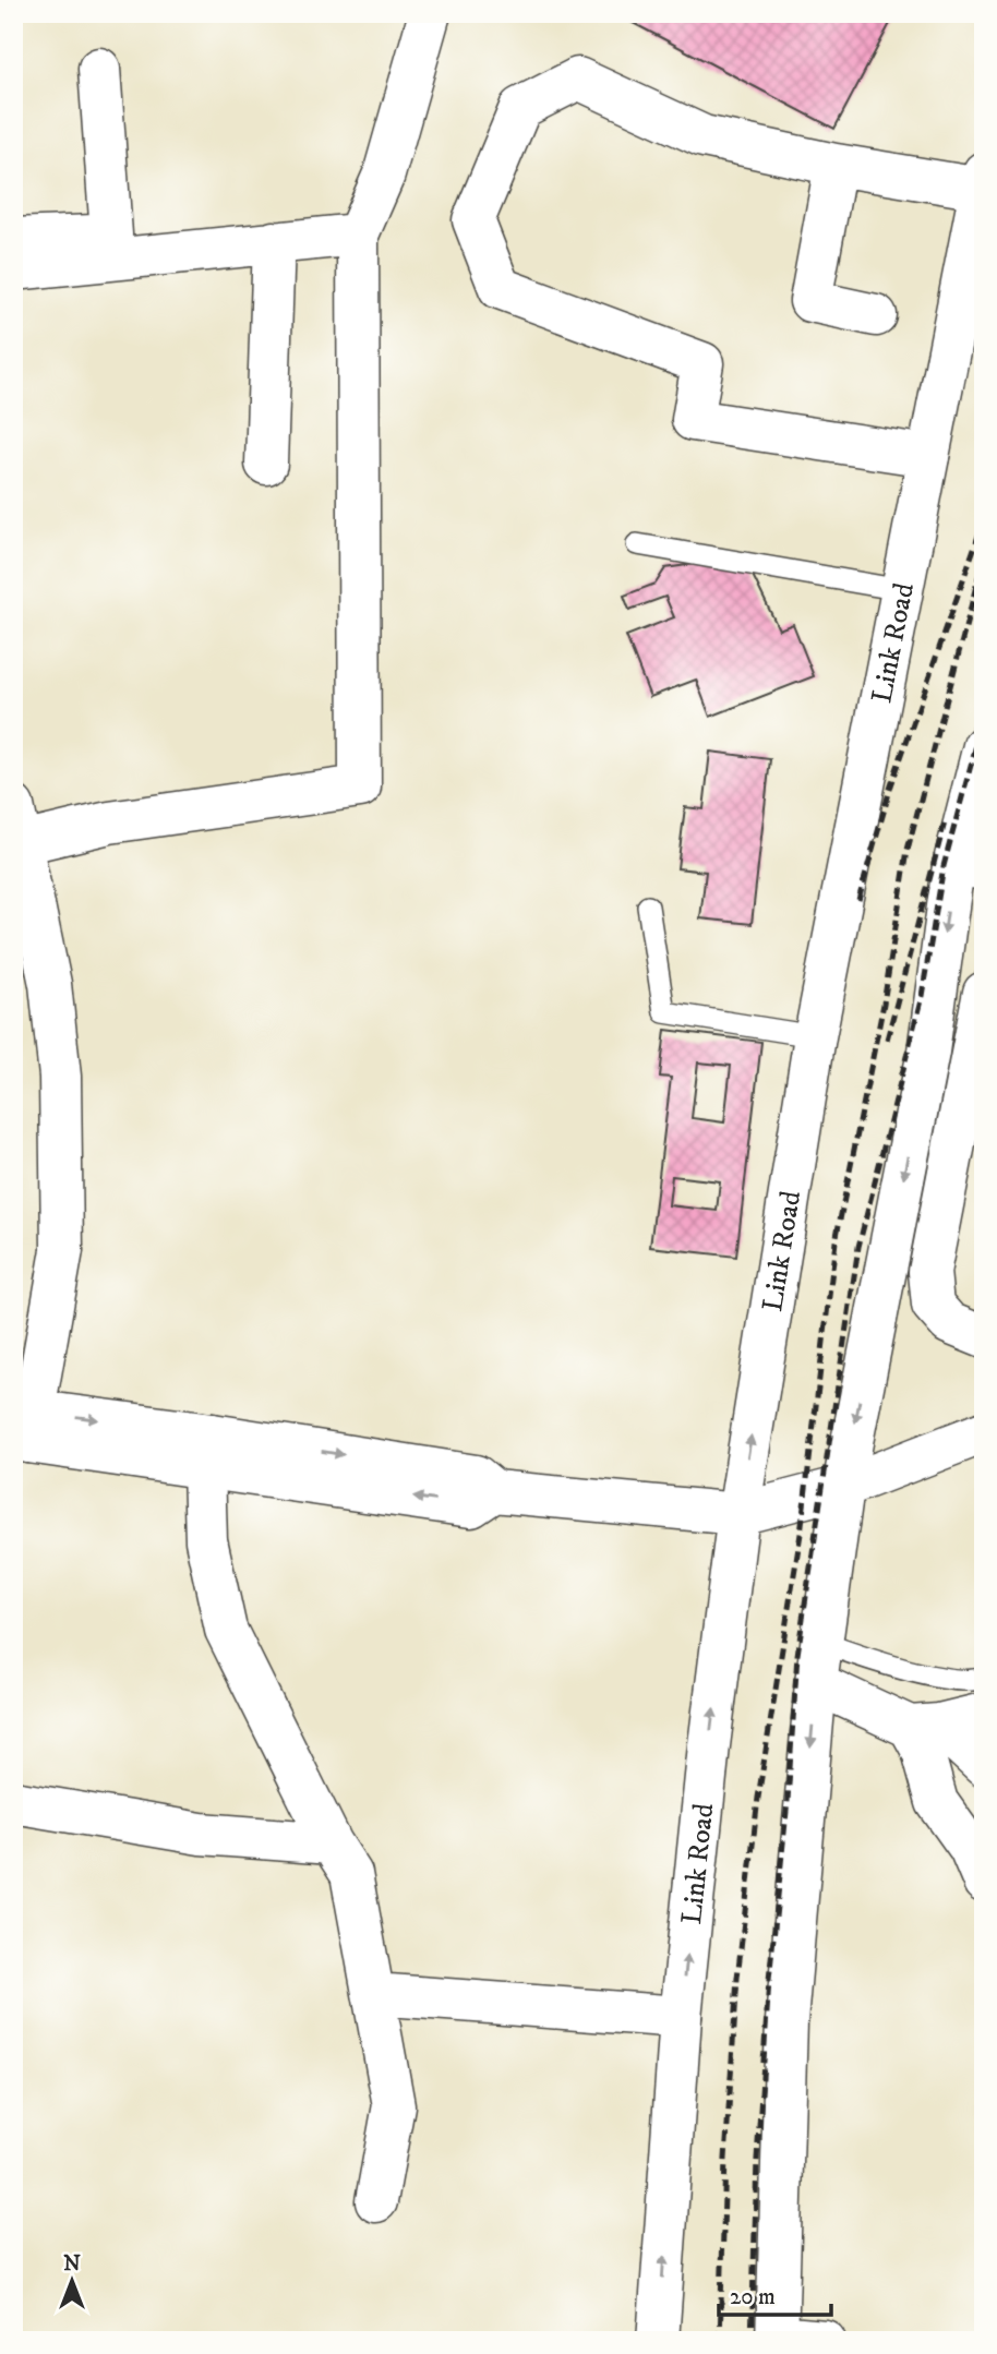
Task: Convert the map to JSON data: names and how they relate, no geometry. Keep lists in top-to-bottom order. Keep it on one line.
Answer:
{"streets":{"street":["Link Road"]},"scale_bar":"20 m","north":"top"}
